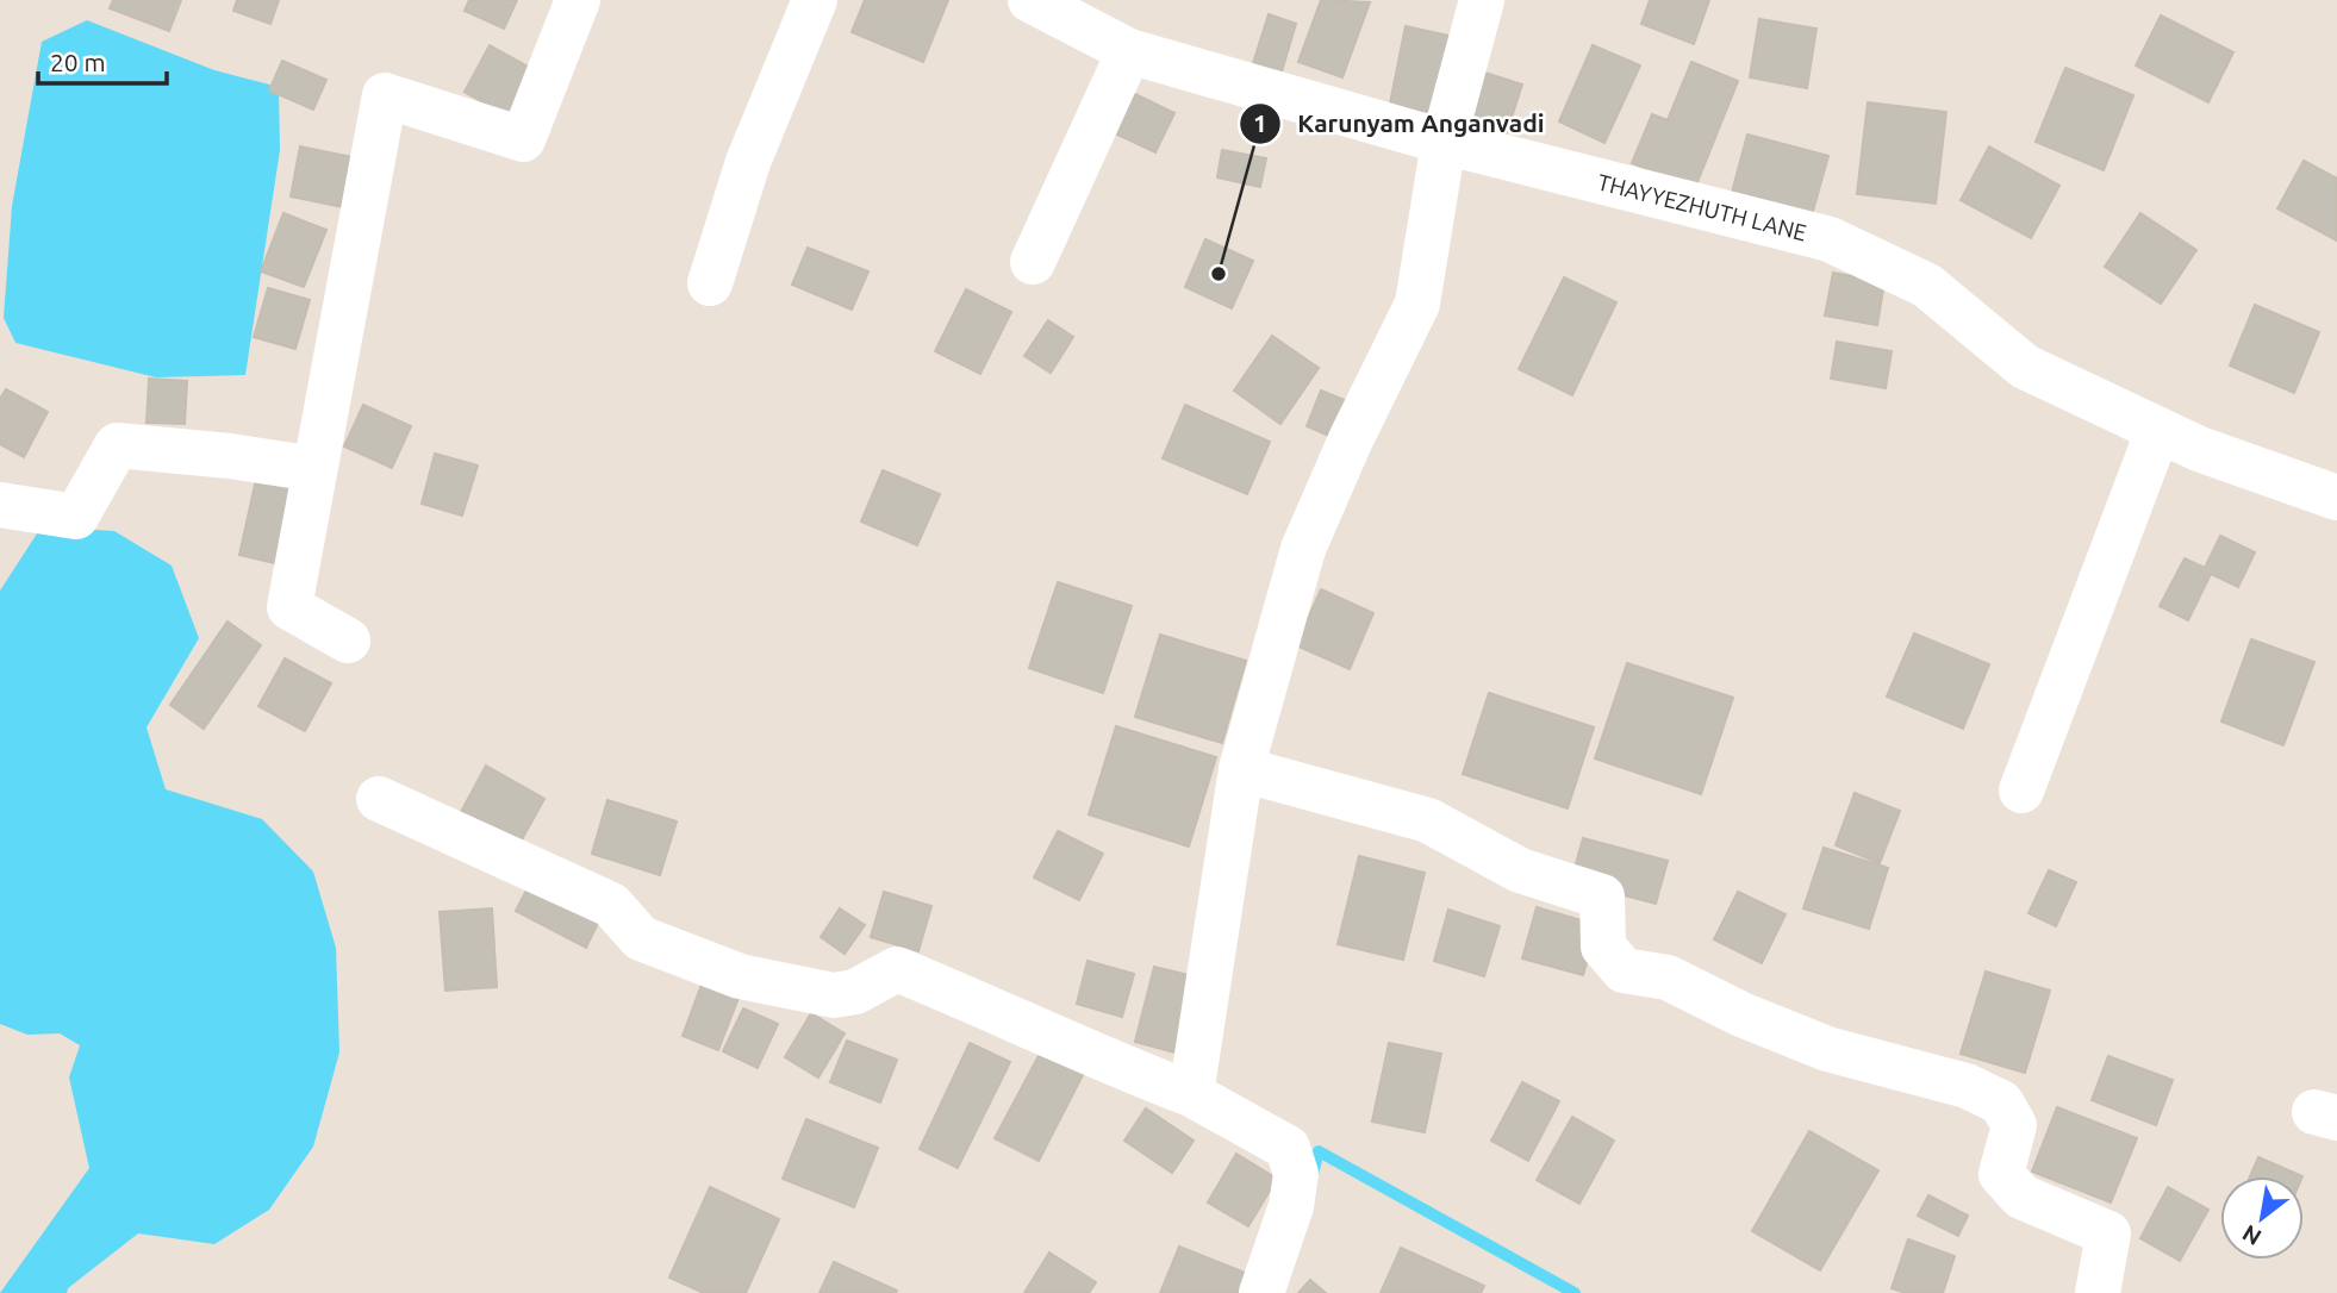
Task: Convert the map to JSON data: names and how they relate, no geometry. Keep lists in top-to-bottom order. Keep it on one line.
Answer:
{"streets":{"street":["THAYYEZHUTH LANE"]},"places":["Karunyam Anganvadi"],"scale_bar":"20 m","north":"bottom left"}
